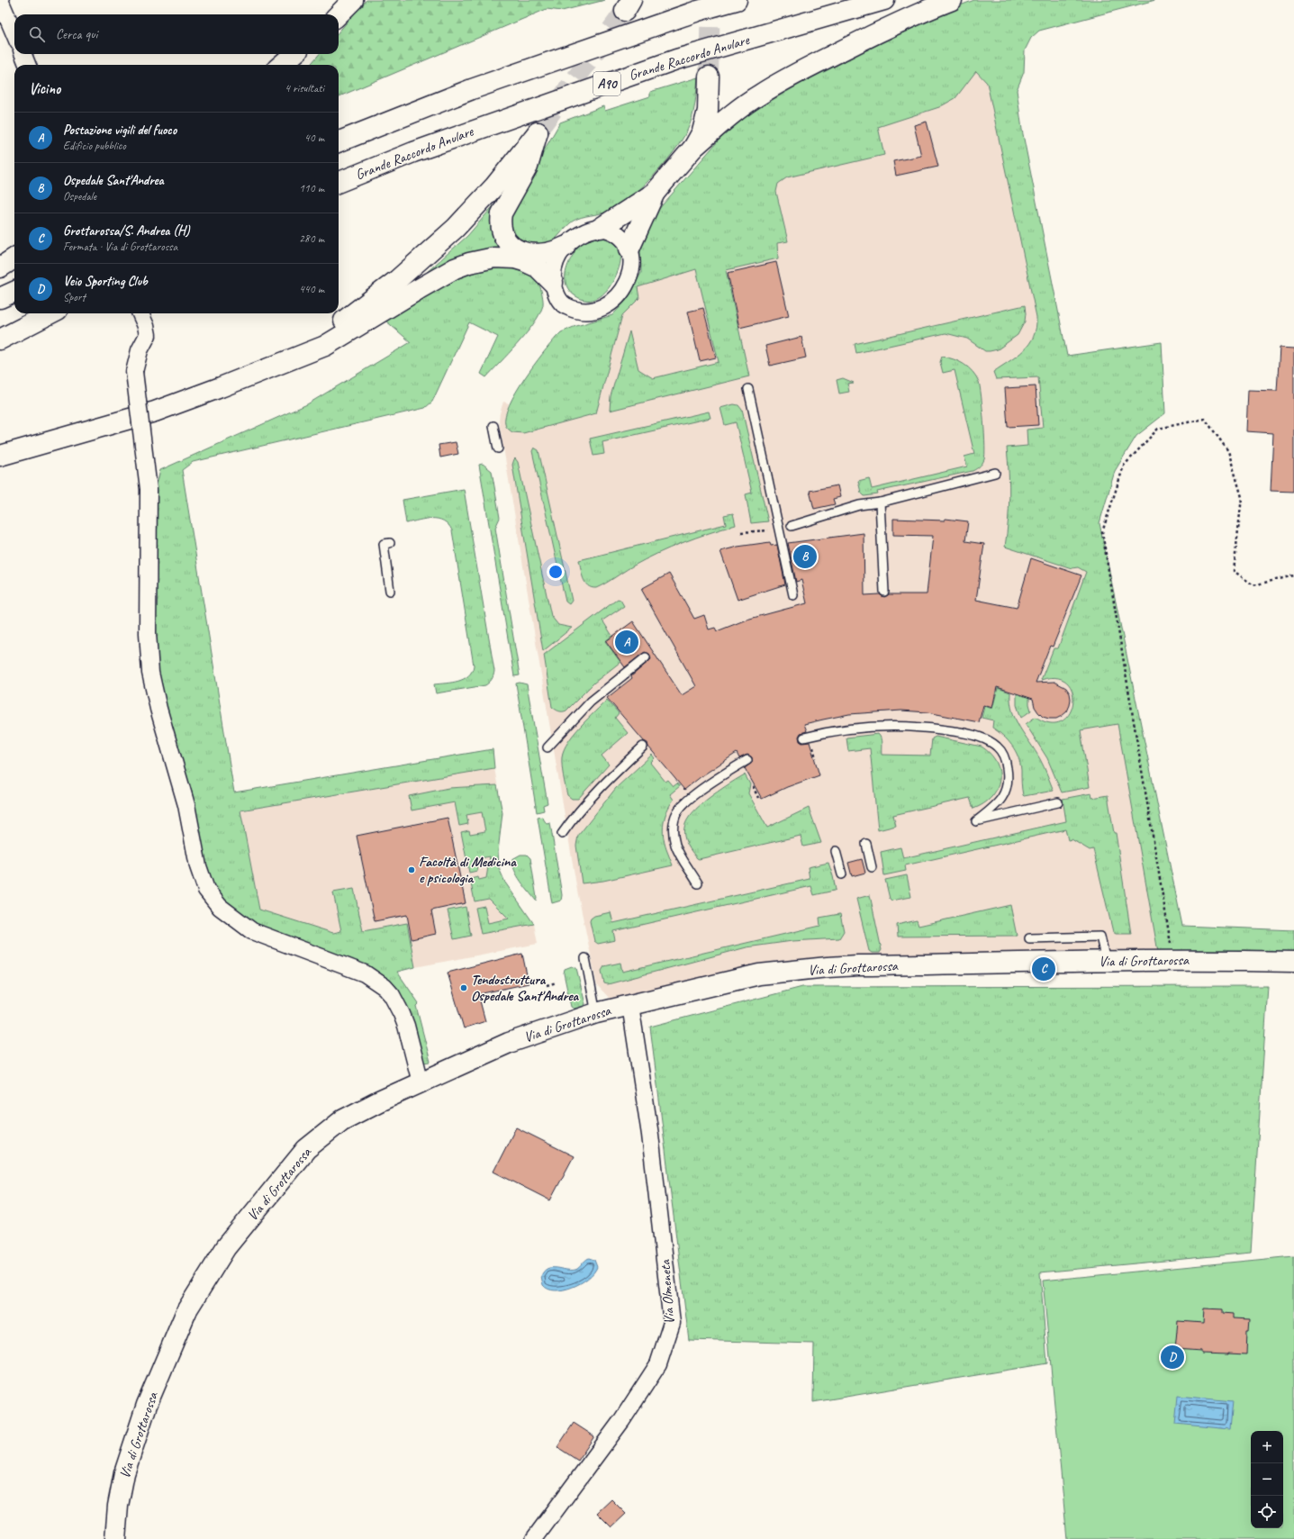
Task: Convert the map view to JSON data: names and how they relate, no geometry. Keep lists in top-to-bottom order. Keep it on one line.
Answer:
{"streets":{"main road":["Grande Raccordo Anulare","A90","Via di Grottarossa"],"street":["Via Olmeneta"]},"crossings":[["Via di Grottarossa","Via Olmeneta"]],"places":["Facoltà di Medicina e psicologia","Tendostruttura Ospedale Sant'Andrea"],"page":{"search":"Cerca qui","heading":["Vicino","4 risultati"],"list":[{"mark":"A","name":"Postazione vigili del fuoco","note":"Edificio pubblico","value":"40 m"},{"mark":"B","name":"Ospedale Sant'Andrea","note":"Ospedale","value":"110 m"},{"mark":"C","name":"Grottarossa/S. Andrea (H)","note":"Fermata · Via di Grottarossa","value":"280 m"},{"mark":"D","name":"Veio Sporting Club","note":"Sport","value":"440 m"}],"pins":["B","A","C","D"],"map_buttons":["+","−"]}}
